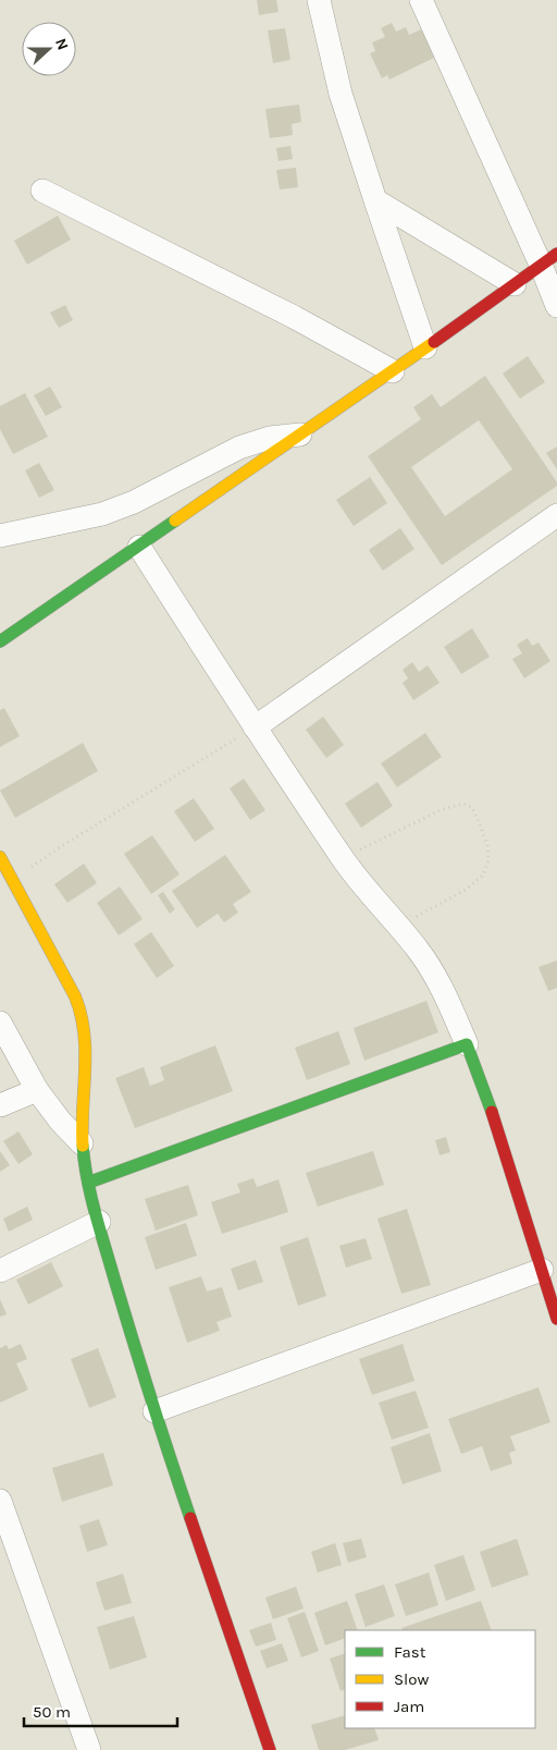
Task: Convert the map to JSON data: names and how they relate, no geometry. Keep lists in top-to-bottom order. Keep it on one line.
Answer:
{"legend":["Fast","Slow","Jam"],"scale_bar":"50 m","north":"right"}
